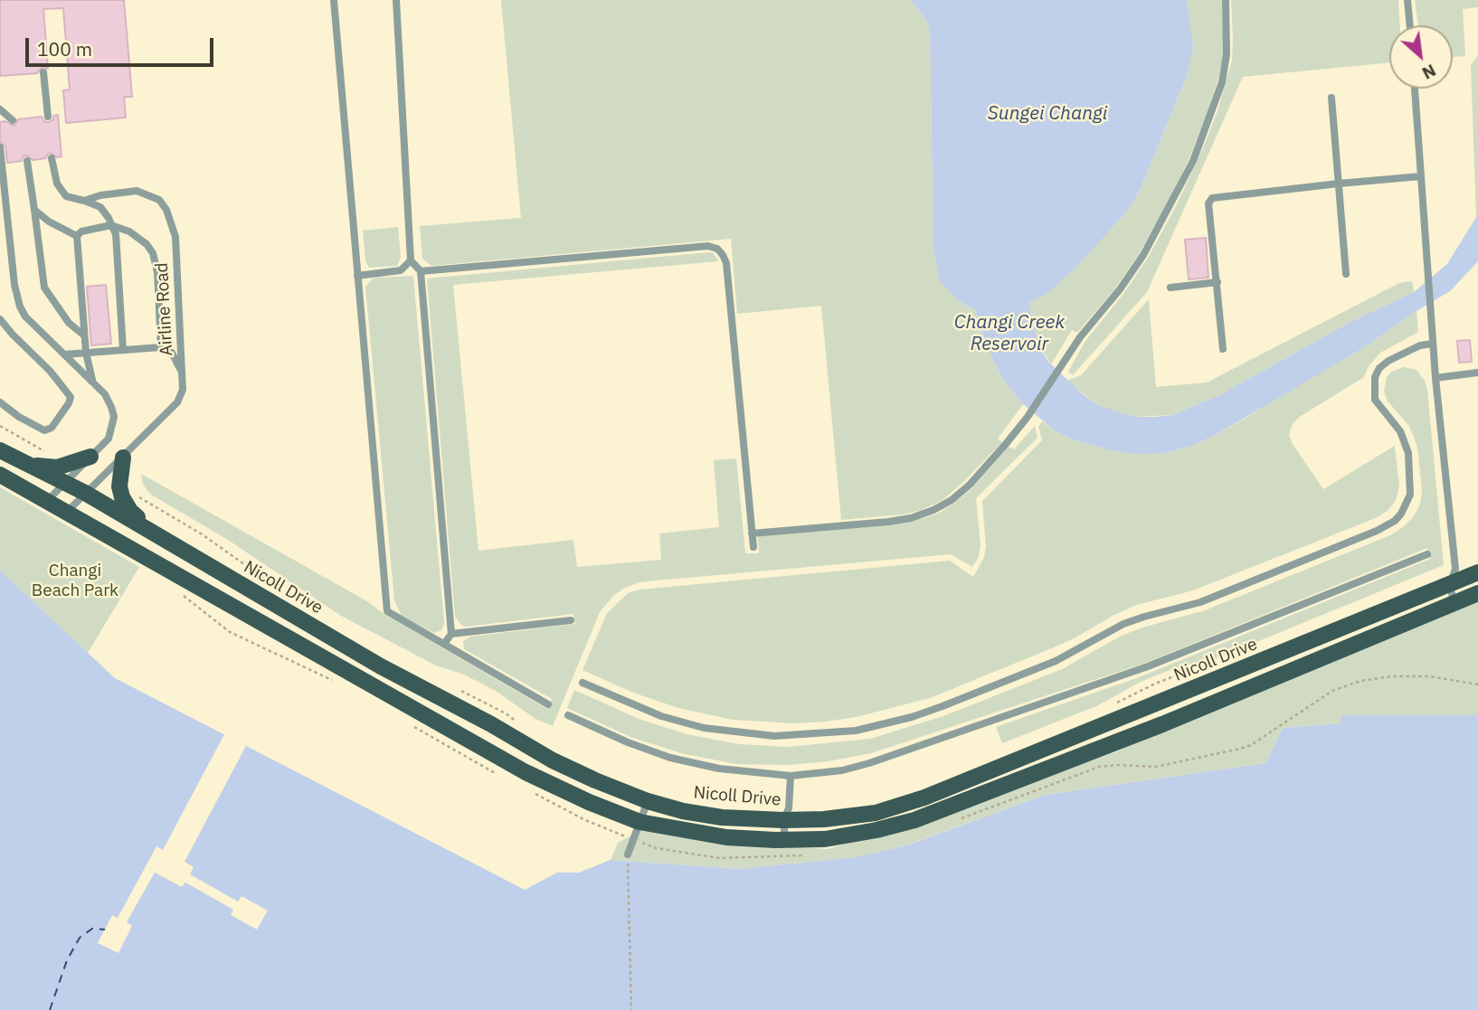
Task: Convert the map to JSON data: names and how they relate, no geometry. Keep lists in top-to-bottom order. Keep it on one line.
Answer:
{"streets":{"main road":["Nicoll Drive"],"lane":["Airline Road"]},"crossings":[["Airline Road","Nicoll Drive"]],"water":["Sungei Changi","Changi Creek Reservoir"],"parks":["Changi Beach Park"],"scale_bar":"100 m","north":"bottom right"}
